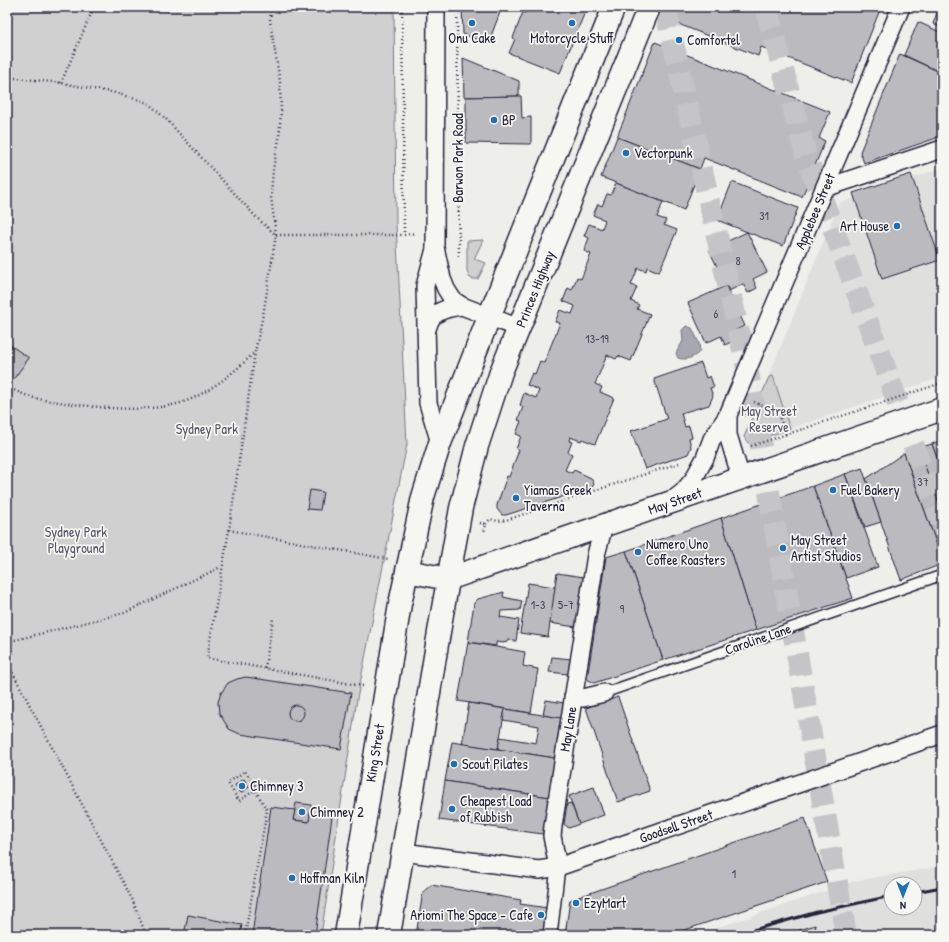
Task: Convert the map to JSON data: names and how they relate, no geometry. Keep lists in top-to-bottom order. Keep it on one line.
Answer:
{"streets":{"main road":["Princes Highway","May Street","King Street"],"street":["Barwon Park Road","Applebee Street","Caroline Lane","May Lane","Goodsell Street"]},"crossings":[["Barwon Park Road","Princes Highway"],["Applebee Street","May Street"],["Princes Highway","May Street"],["May Street","May Lane"],["Caroline Lane","May Lane"],["May Lane","Goodsell Street"]],"parks":["May Street Reserve","Sydney Park","Sydney Park Playground"],"places":["Onu Cake","Motorcycle Stuff","Comfortel","BP","Vectorpunk","Art House","Fuel Bakery","Yiamas Greek Taverna","May Street Artist Studios","Numero Uno Coffee Roasters","Scout Pilates","Chimney 3","Cheapest Load of Rubbish","Chimney 2","Hoffman Kiln","EzyMart","Ariomi The Space - Cafe"],"house_numbers":["31","8","6","13-19","37","1-3","5-7","9","1"],"north":"bottom"}
